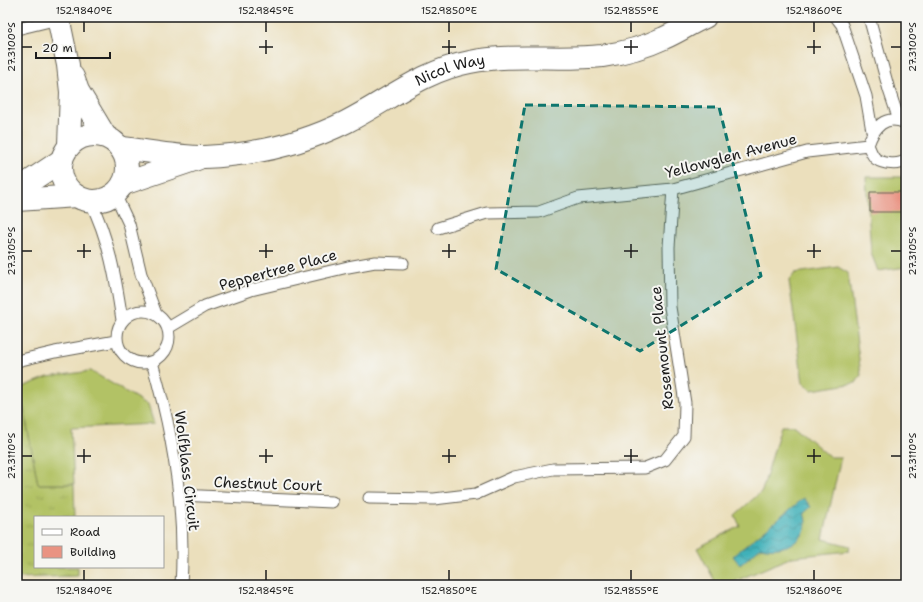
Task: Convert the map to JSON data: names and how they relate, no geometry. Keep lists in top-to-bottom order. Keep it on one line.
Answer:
{"streets":{"street":["Nicol Way"],"lane":["Yellowglen Avenue","Peppertree Place","Rosemount Place","Wolfblass Circuit","Chestnut Court"]},"crossings":[["Yellowglen Avenue","Rosemount Place"],["Peppertree Place","Wolfblass Circuit"],["Wolfblass Circuit","Chestnut Court"]],"legend":["Road","Building"],"scale_bar":"20 m","coordinates":["152.9840°E","152.9845°E","152.9850°E","152.9855°E","152.9860°E","27.3100°S","27.3105°S","27.3110°S"]}
